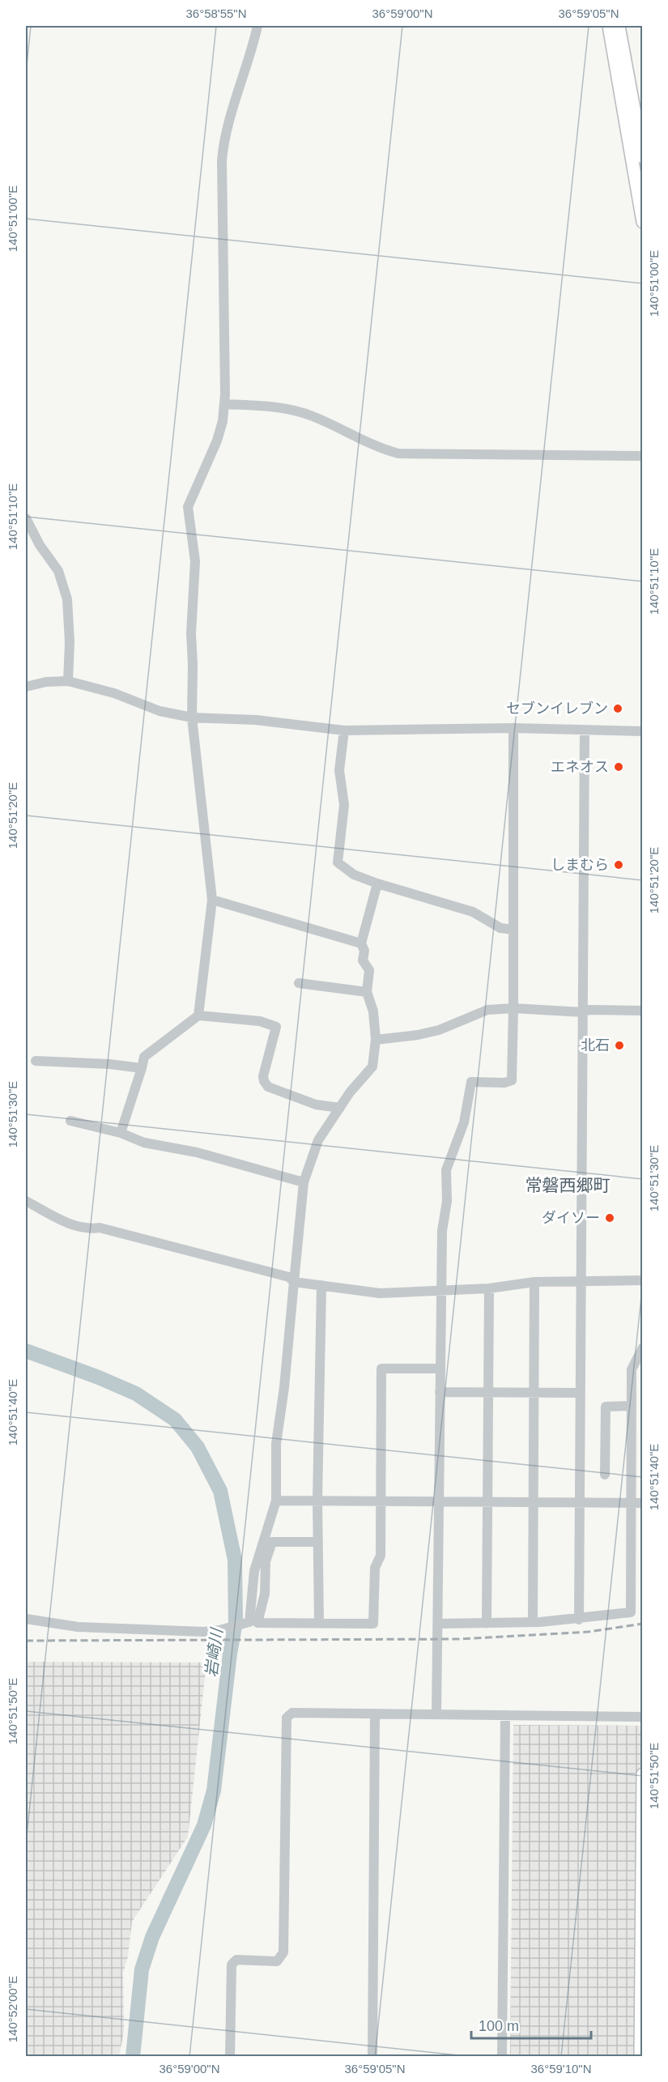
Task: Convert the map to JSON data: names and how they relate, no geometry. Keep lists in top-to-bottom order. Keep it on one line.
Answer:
{"districts":["常磐西郷町"],"water":["岩崎川"],"places":["セブンイレブン","エネオス","しまむら","北石","ダイソー"],"scale_bar":"100 m","coordinates":["36°58'55\"N","36°59'00\"N","36°59'05\"N","140°51'00\"E","140°51'10\"E","140°51'20\"E","140°51'30\"E","140°51'40\"E","140°51'50\"E","140°52'00\"E","36°59'10\"N"]}
